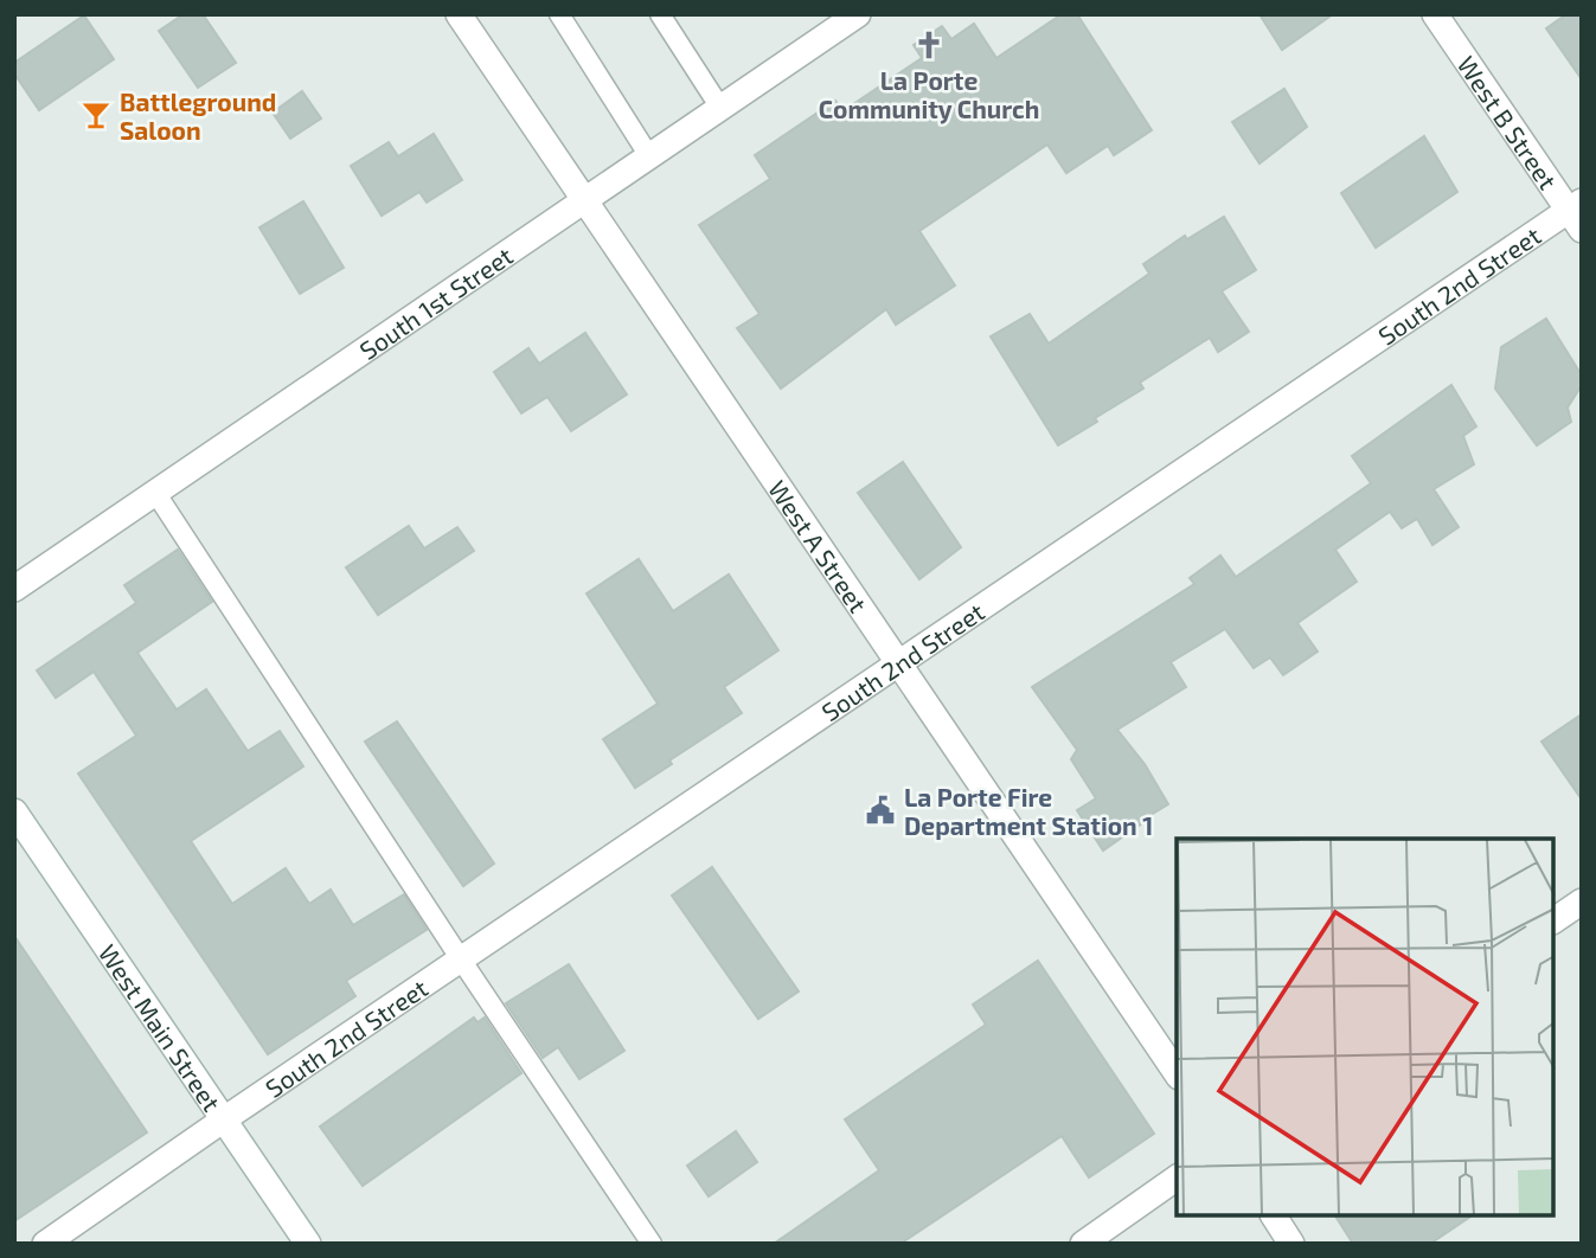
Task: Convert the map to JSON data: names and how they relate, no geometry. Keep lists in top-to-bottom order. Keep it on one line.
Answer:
{"streets":{"street":["West B Street","South 2nd Street","South 1st Street","West A Street","West Main Street"]},"crossings":[["West B Street","South 2nd Street"],["South 2nd Street","West A Street"],["South 2nd Street","West Main Street"],["South 1st Street","West A Street"]],"places":{"church":["La Porte Community Church"],"bar":["Battleground Saloon"],"public building":["La Porte Fire Department Station 1"]}}
